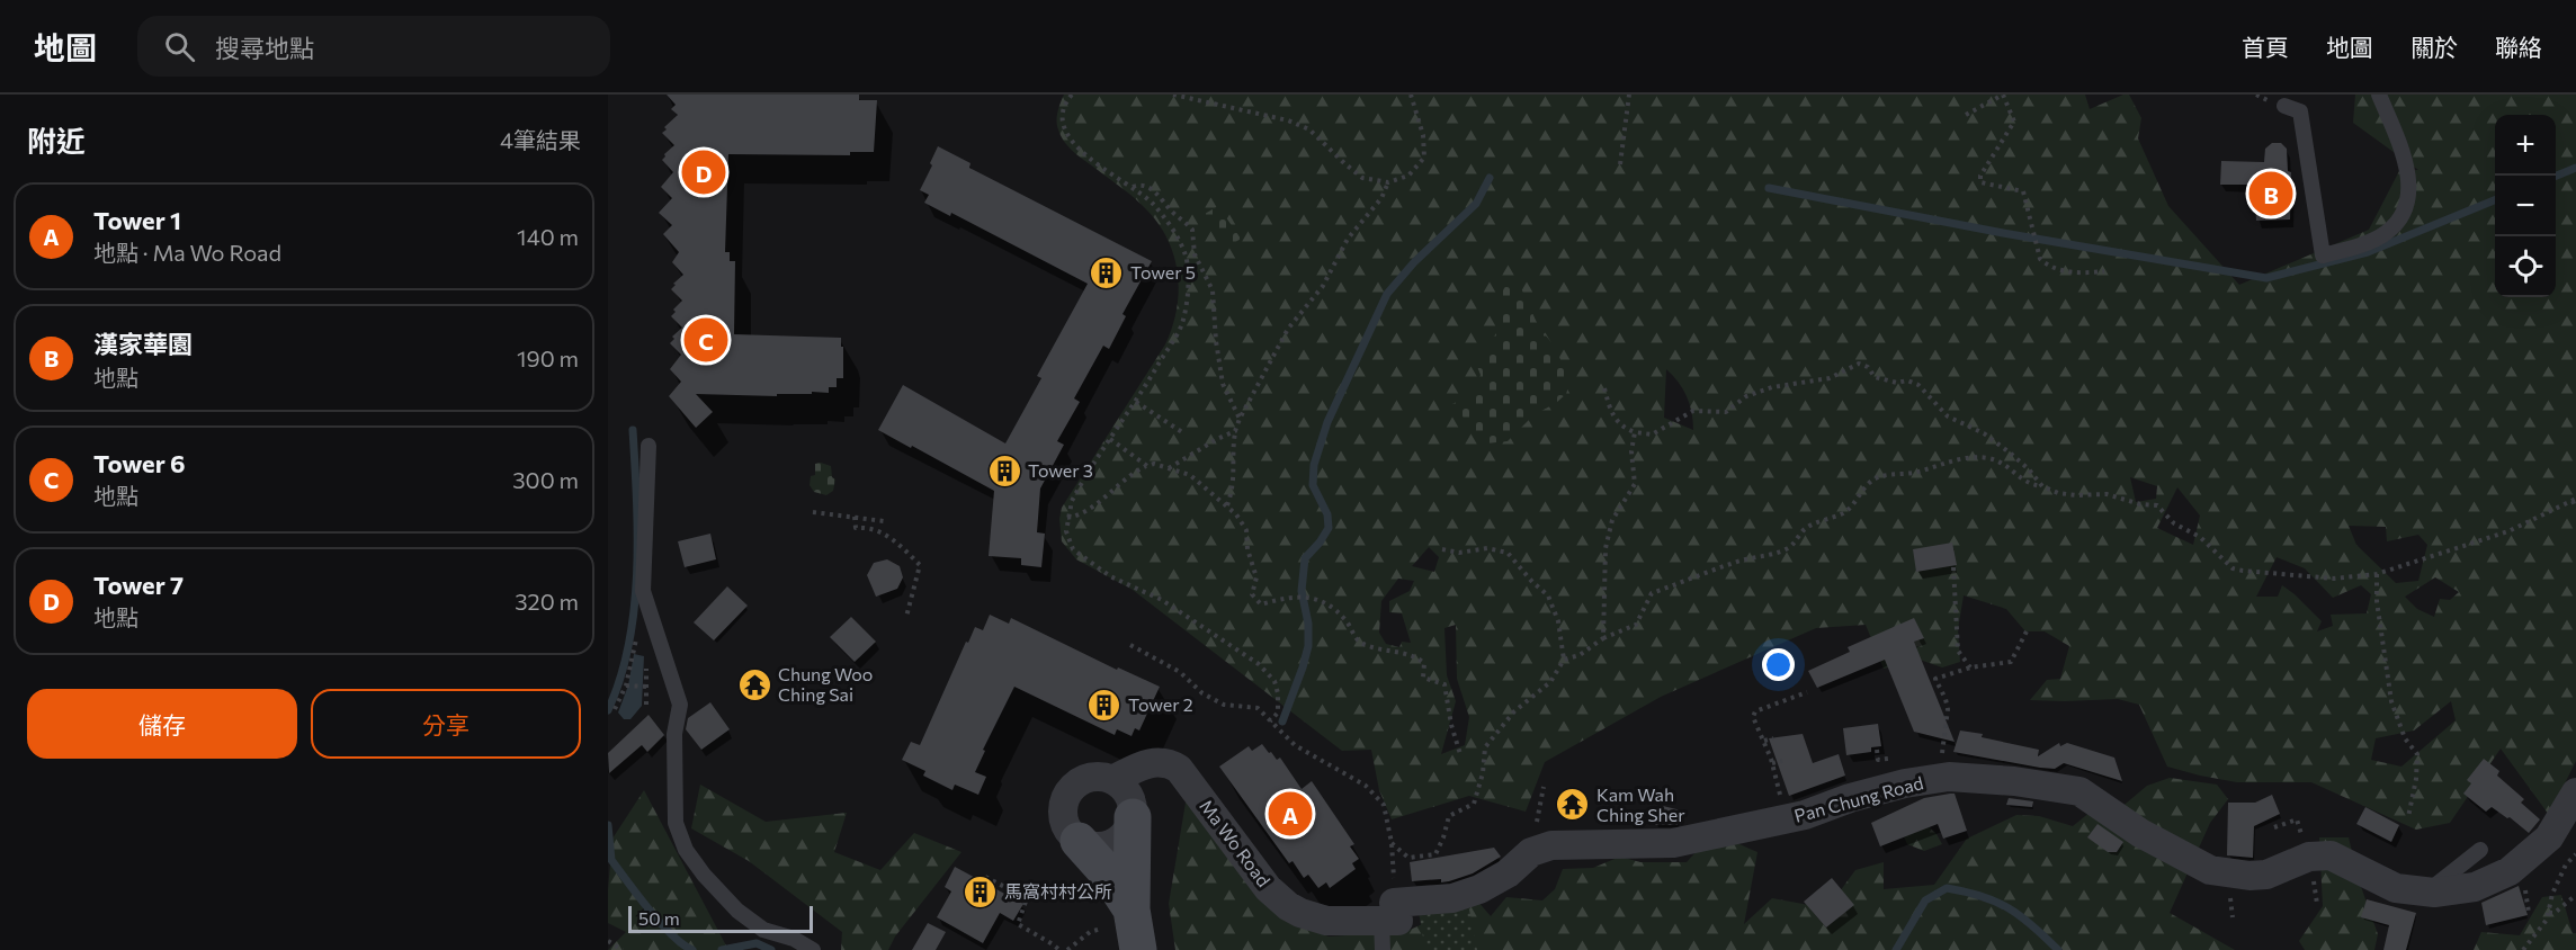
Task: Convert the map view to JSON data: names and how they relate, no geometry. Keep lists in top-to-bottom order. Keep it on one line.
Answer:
{"streets":{"street":["Pan Chung Road","Ma Wo Road"]},"crossings":[["Pan Chung Road","Ma Wo Road"]],"places":{"building":["Tower 5","Tower 3","Tower 2","馬窩村村公所"],"temple":["Chung Woo Ching Sai","Kam Wah Ching Sher"]},"scale_bar":"50 m","page":{"header":"地圖","search":"搜尋地點","nav":["首頁","地圖","關於","聯絡"],"heading":["附近","4筆結果"],"map_buttons":["+","−"],"pins":["D","B","C","A"],"list":[{"mark":"A","name":"Tower 1","note":"地點 · Ma Wo Road","value":"140 m"},{"mark":"B","name":"漢家華園","note":"地點","value":"190 m"},{"mark":"C","name":"Tower 6","note":"地點","value":"300 m"},{"mark":"D","name":"Tower 7","note":"地點","value":"320 m"}],"buttons":["儲存","分享"],"scale":"50 m"}}
